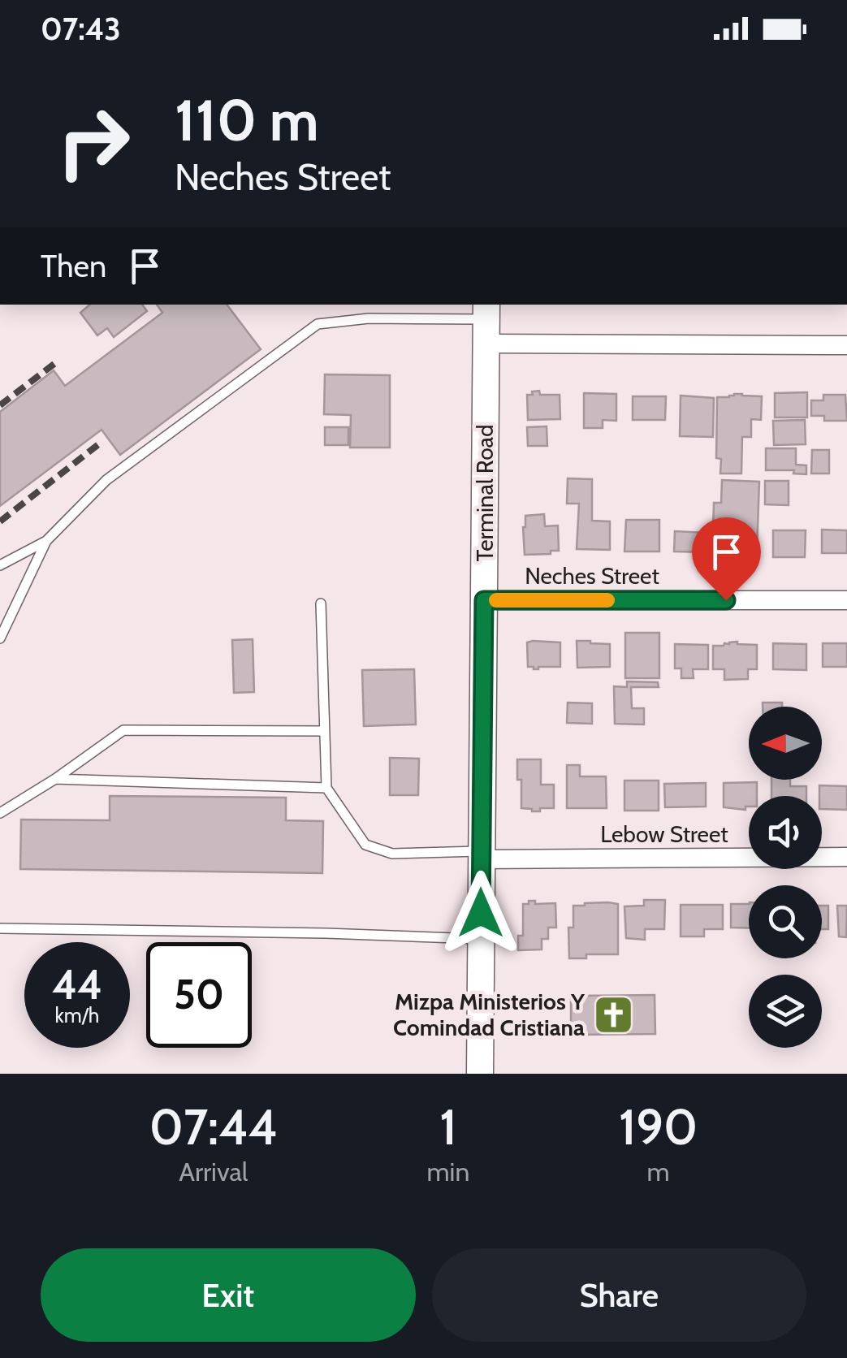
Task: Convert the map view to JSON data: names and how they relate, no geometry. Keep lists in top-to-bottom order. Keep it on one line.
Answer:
{"streets":{"main road":["Terminal Road"],"street":["Neches Street","Lebow Street"]},"crossings":[["Terminal Road","Neches Street"],["Terminal Road","Lebow Street"]],"places":{"church":["Mizpa Ministerios Y Comindad Cristiana"]},"north":"left","page":{"status":"07:43","turn":["110 m","Neches Street"],"then":"Then","speed":"44 km/h","limit":"50","eta":["07:44","Arrival","1","min","190","m"],"buttons":["Exit","Share"]}}
